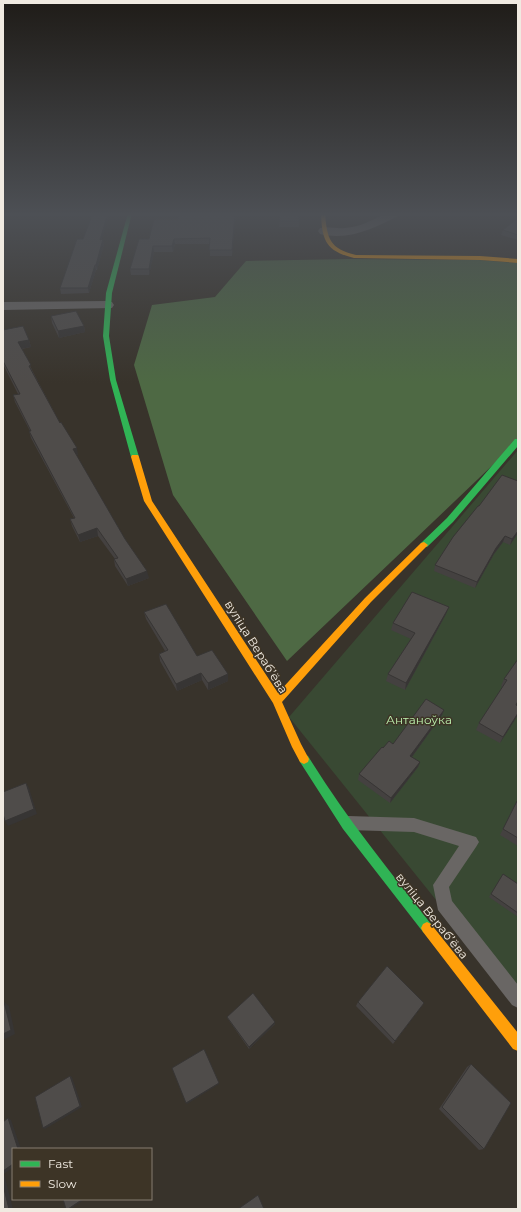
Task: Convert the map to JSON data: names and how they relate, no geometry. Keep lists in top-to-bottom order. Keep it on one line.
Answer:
{"streets":{"street":["вуліца Верабʼёва"]},"parks":["Антаноўка"],"legend":["Fast","Slow"]}
